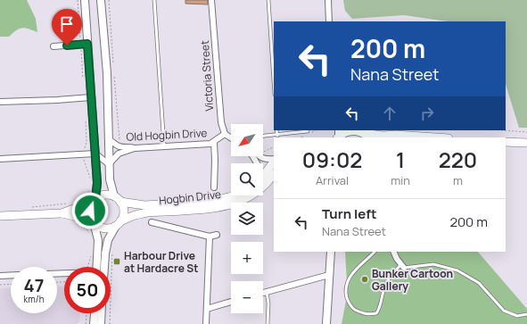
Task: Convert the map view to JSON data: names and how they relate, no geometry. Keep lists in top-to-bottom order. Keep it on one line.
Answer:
{"streets":{"main road":["Hogbin Drive"],"street":["Victoria Street","Old Hogbin Drive"]},"crossings":[["Victoria Street","Old Hogbin Drive"]],"places":{"transit":["Harbour Drive at Hardacre St"],"other":["Bunker Cartoon Gallery"]},"north":"bottom left","page":{"turn":["200 m","Nana Street"],"map_buttons":["+","−"],"eta":["09:02","Arrival","1","min","220","m"],"list":[{"name":"Turn left","note":"Nana Street","value":"200 m"}],"speed":"47 km/h","limit":"50"}}
